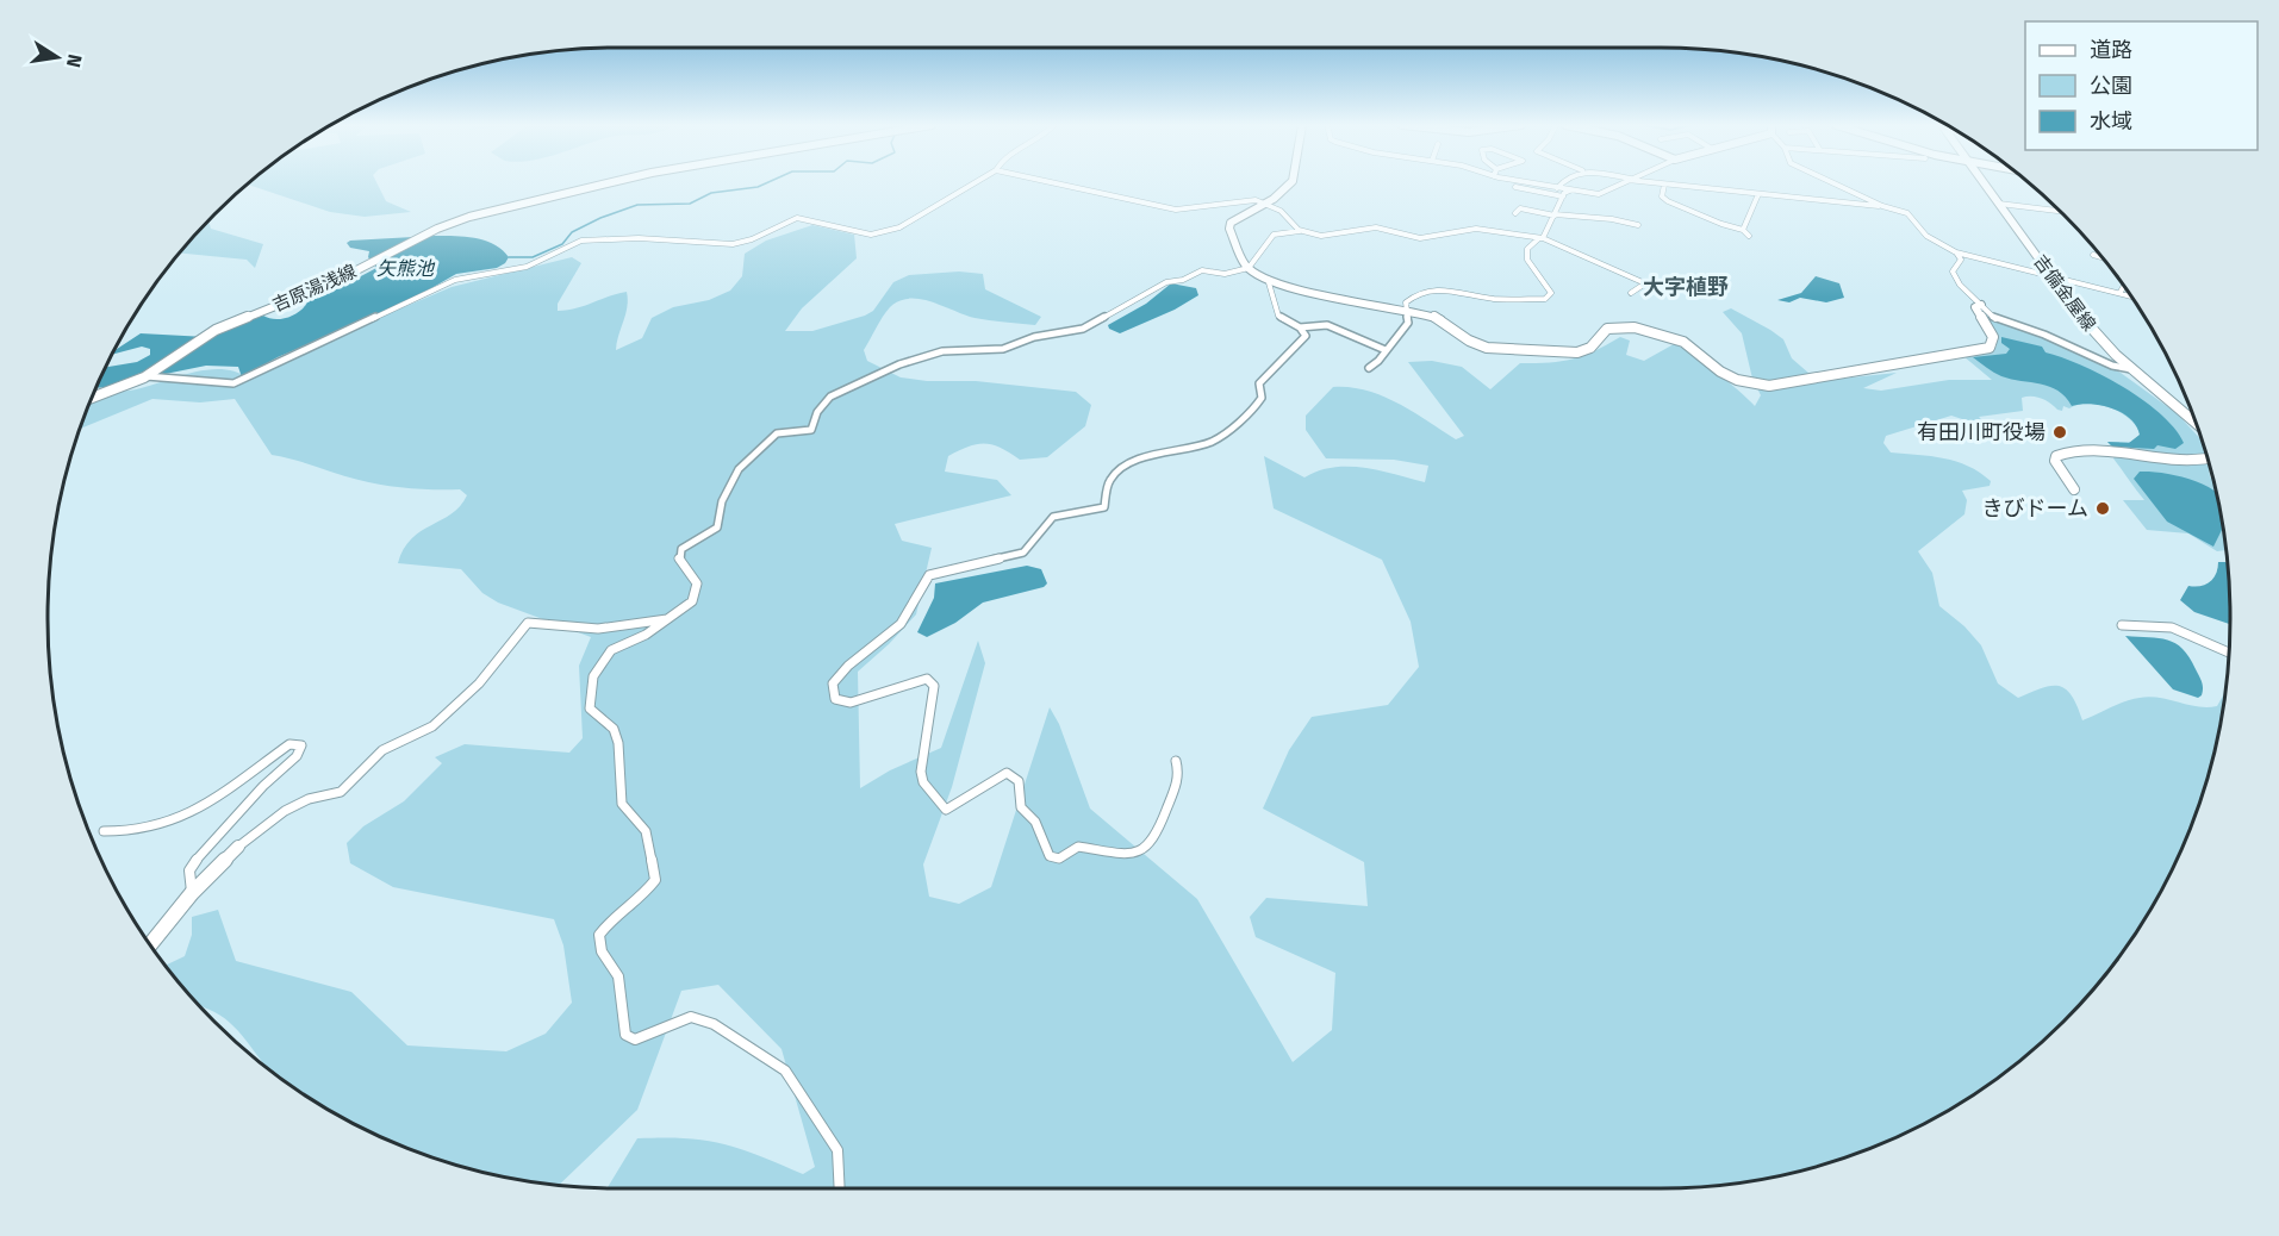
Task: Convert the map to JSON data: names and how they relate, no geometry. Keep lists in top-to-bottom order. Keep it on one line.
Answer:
{"streets":{"street":["吉原湯浅線","吉備金屋線"]},"districts":["大字植野"],"water":["矢熊池"],"places":["有田川町役場","きびドーム"],"legend":["道路","公園","水域"],"north":"right"}
